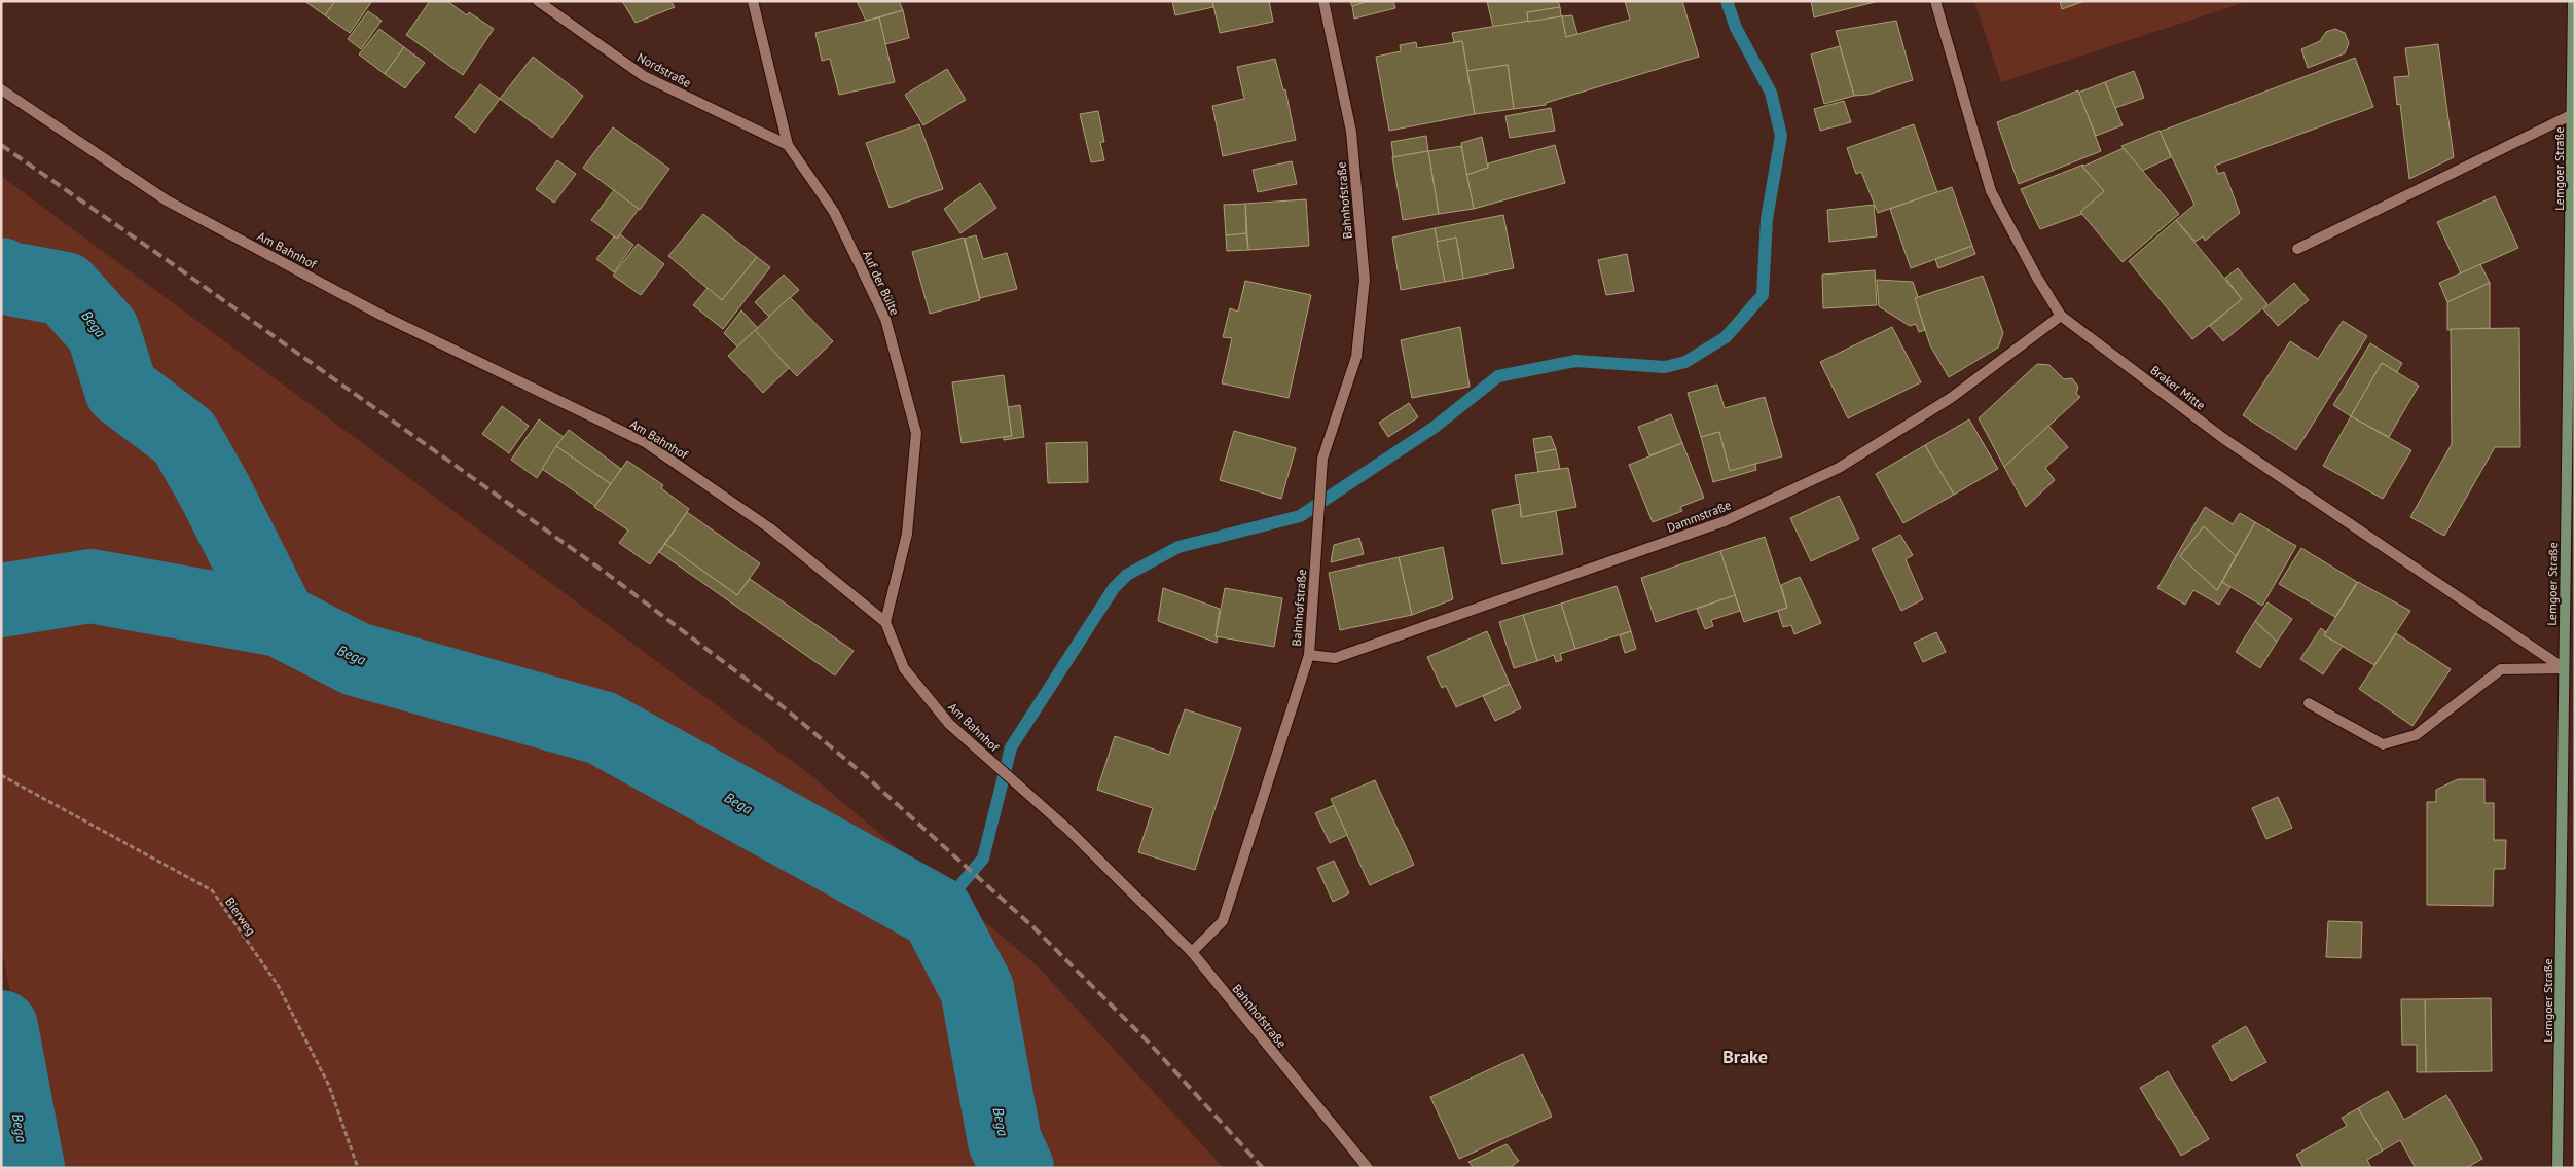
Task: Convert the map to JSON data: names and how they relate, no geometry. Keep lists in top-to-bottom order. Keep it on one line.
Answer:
{"streets":{"main road":["Lemgoer Straße"],"street":["Nordstraße","Bahnhofstraße","Am Bahnhof","Auf der Bülte","Braker Mitte","Dammstraße"],"path":["Bierweg"]},"crossings":[["Nordstraße","Auf der Bülte"],["Lemgoer Straße","Braker Mitte"],["Bahnhofstraße","Am Bahnhof"],["Bahnhofstraße","Dammstraße"],["Am Bahnhof","Auf der Bülte"],["Braker Mitte","Dammstraße"]],"districts":["Brake"],"water":["Bega"]}
